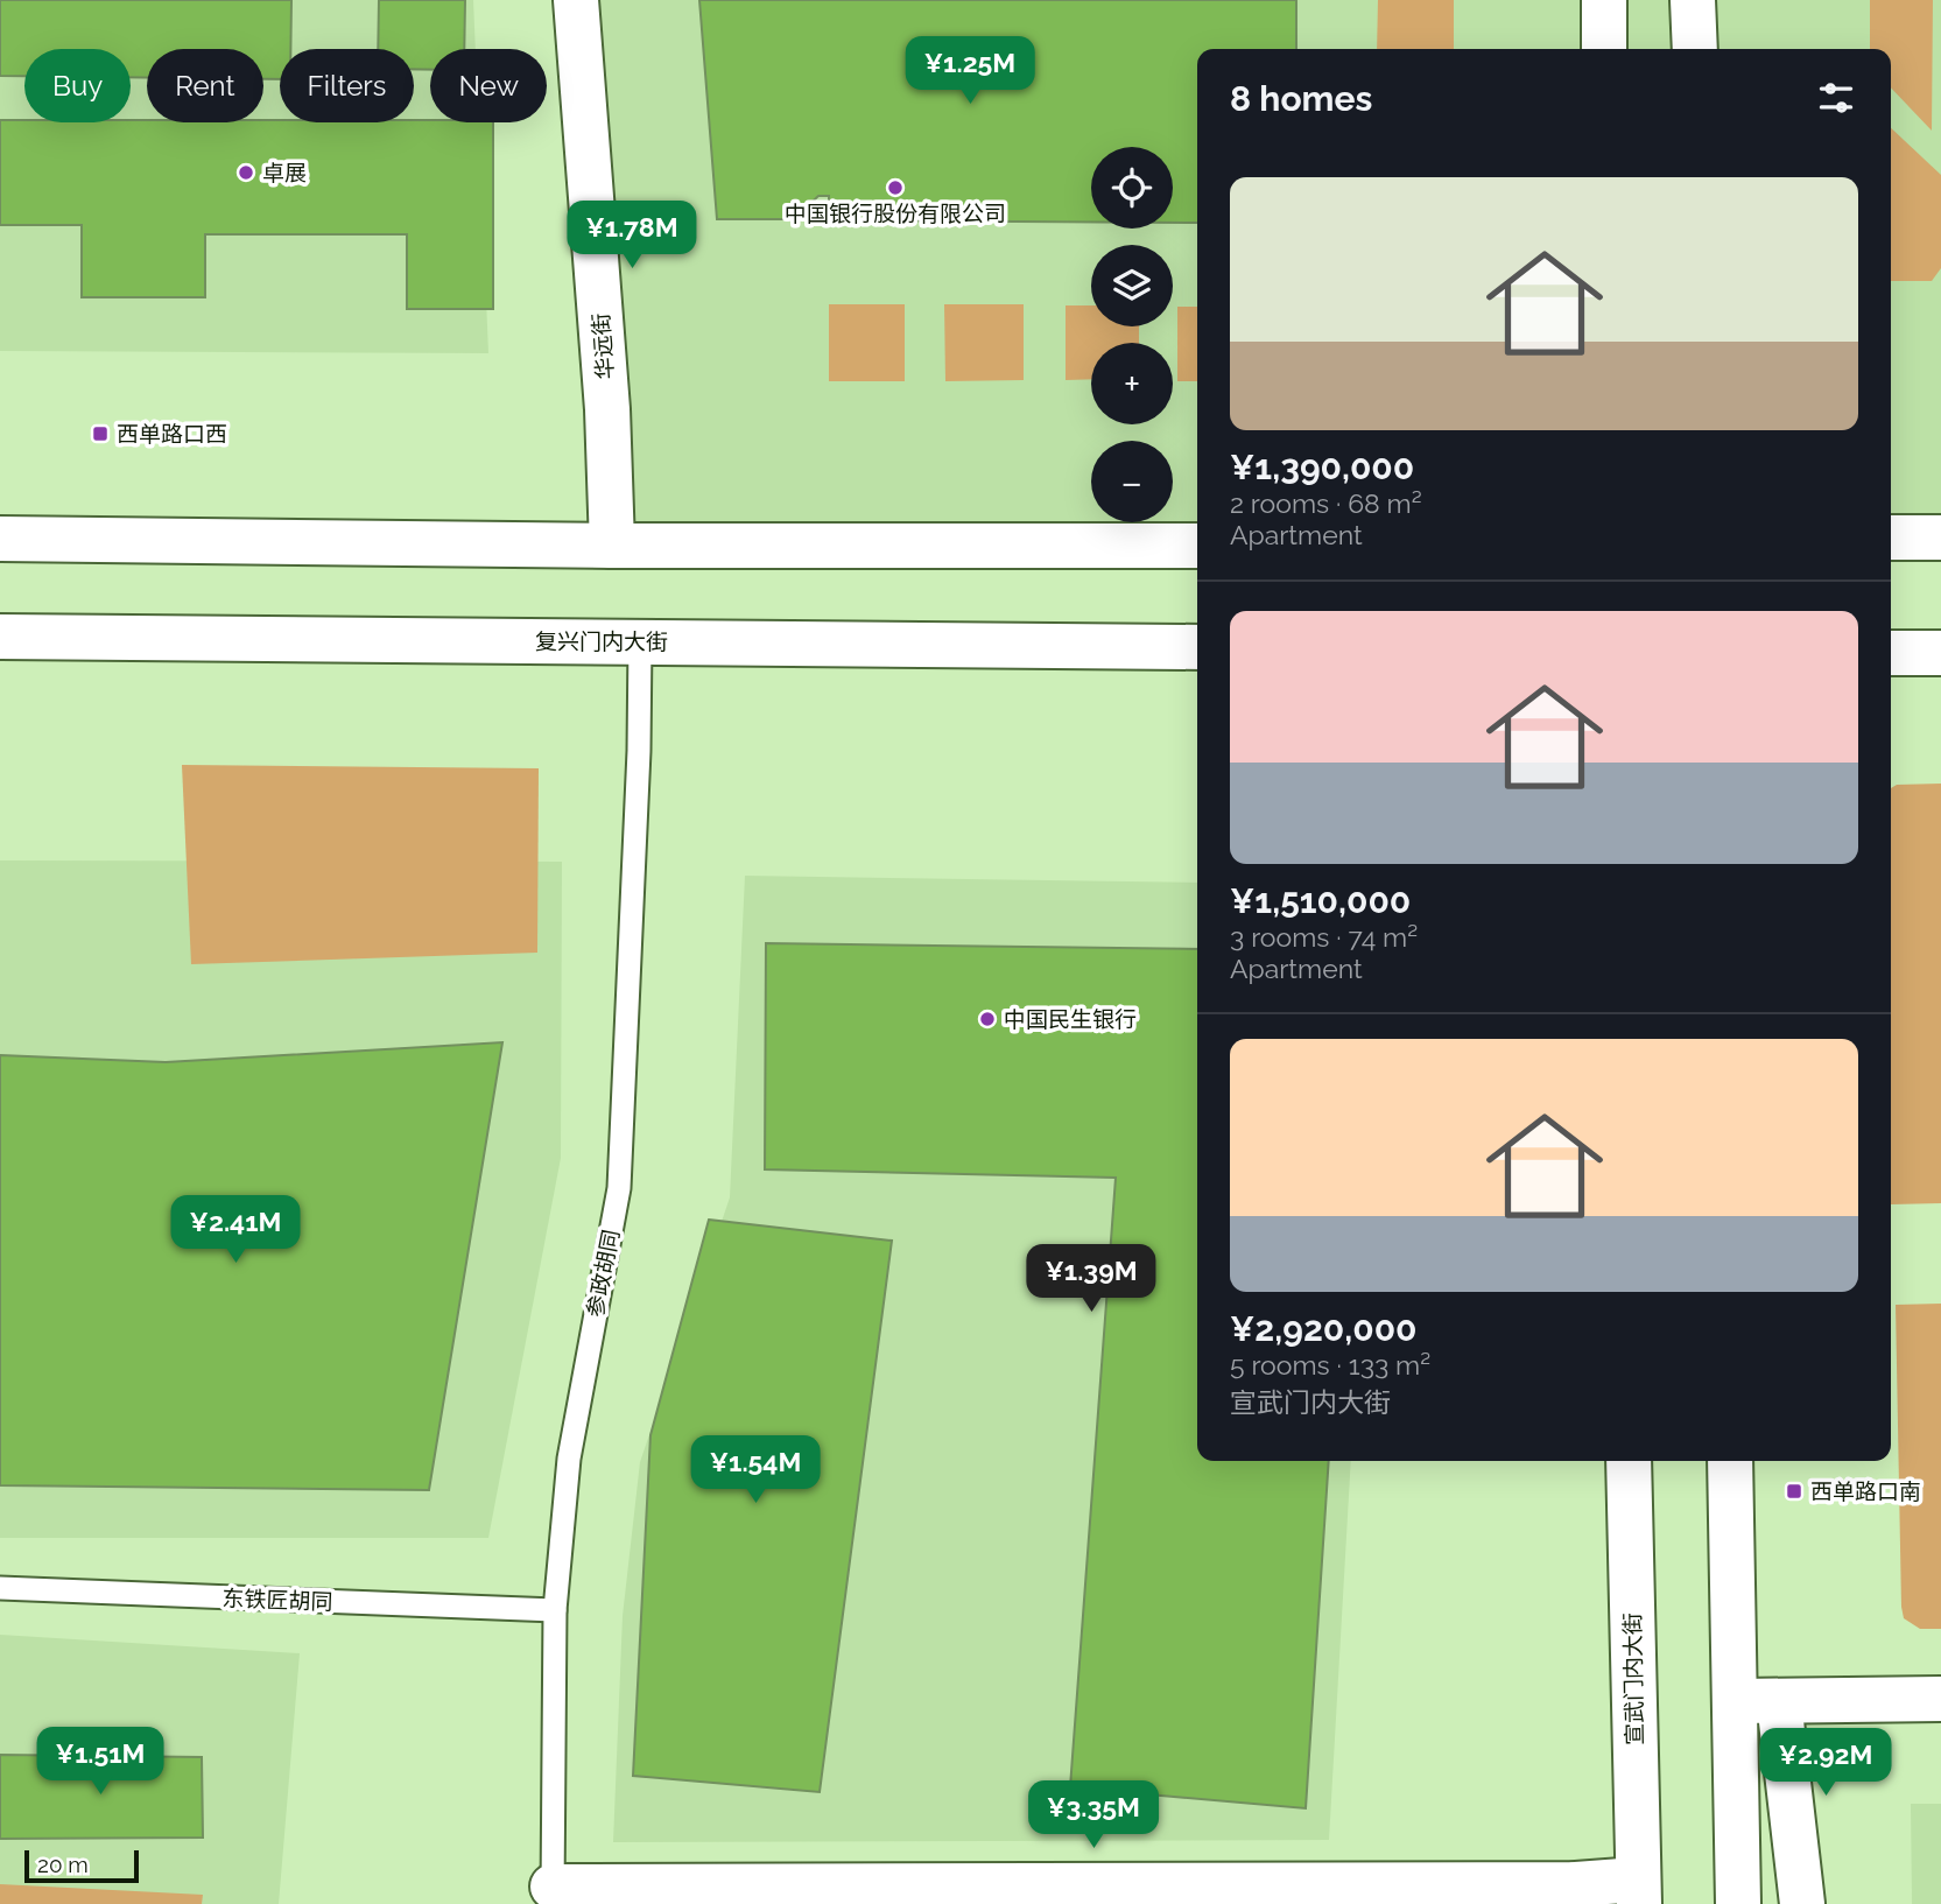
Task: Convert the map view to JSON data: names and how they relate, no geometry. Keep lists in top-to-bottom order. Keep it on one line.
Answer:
{"streets":{"main road":["华远街","复兴门内大街","宣武门内大街"],"lane":["参政胡同","东铁匠胡同"]},"crossings":[["复兴门内大街","参政胡同"],["参政胡同","东铁匠胡同"]],"places":{"other":["卓展","中国银行股份有限公司","中国民生银行"],"transit":["西单路口西","西单路口南"]},"scale_bar":"20 m","page":{"price":["¥1.25M","¥1.78M","¥2.41M","¥1.39M","¥1.54M","¥1.51M","¥2.92M","¥3.35M"],"chip":["Buy","Rent","Filters","New"],"heading":"8 homes","map_buttons":["+","−"],"list":[{"name":"¥1,390,000","note":"2 rooms · 68 m² · Apartment"},{"name":"¥1,510,000","note":"3 rooms · 74 m² · Apartment"},{"name":"¥2,920,000","note":"5 rooms · 133 m² · 宣武门内大街"}],"scale":"20 m"}}
